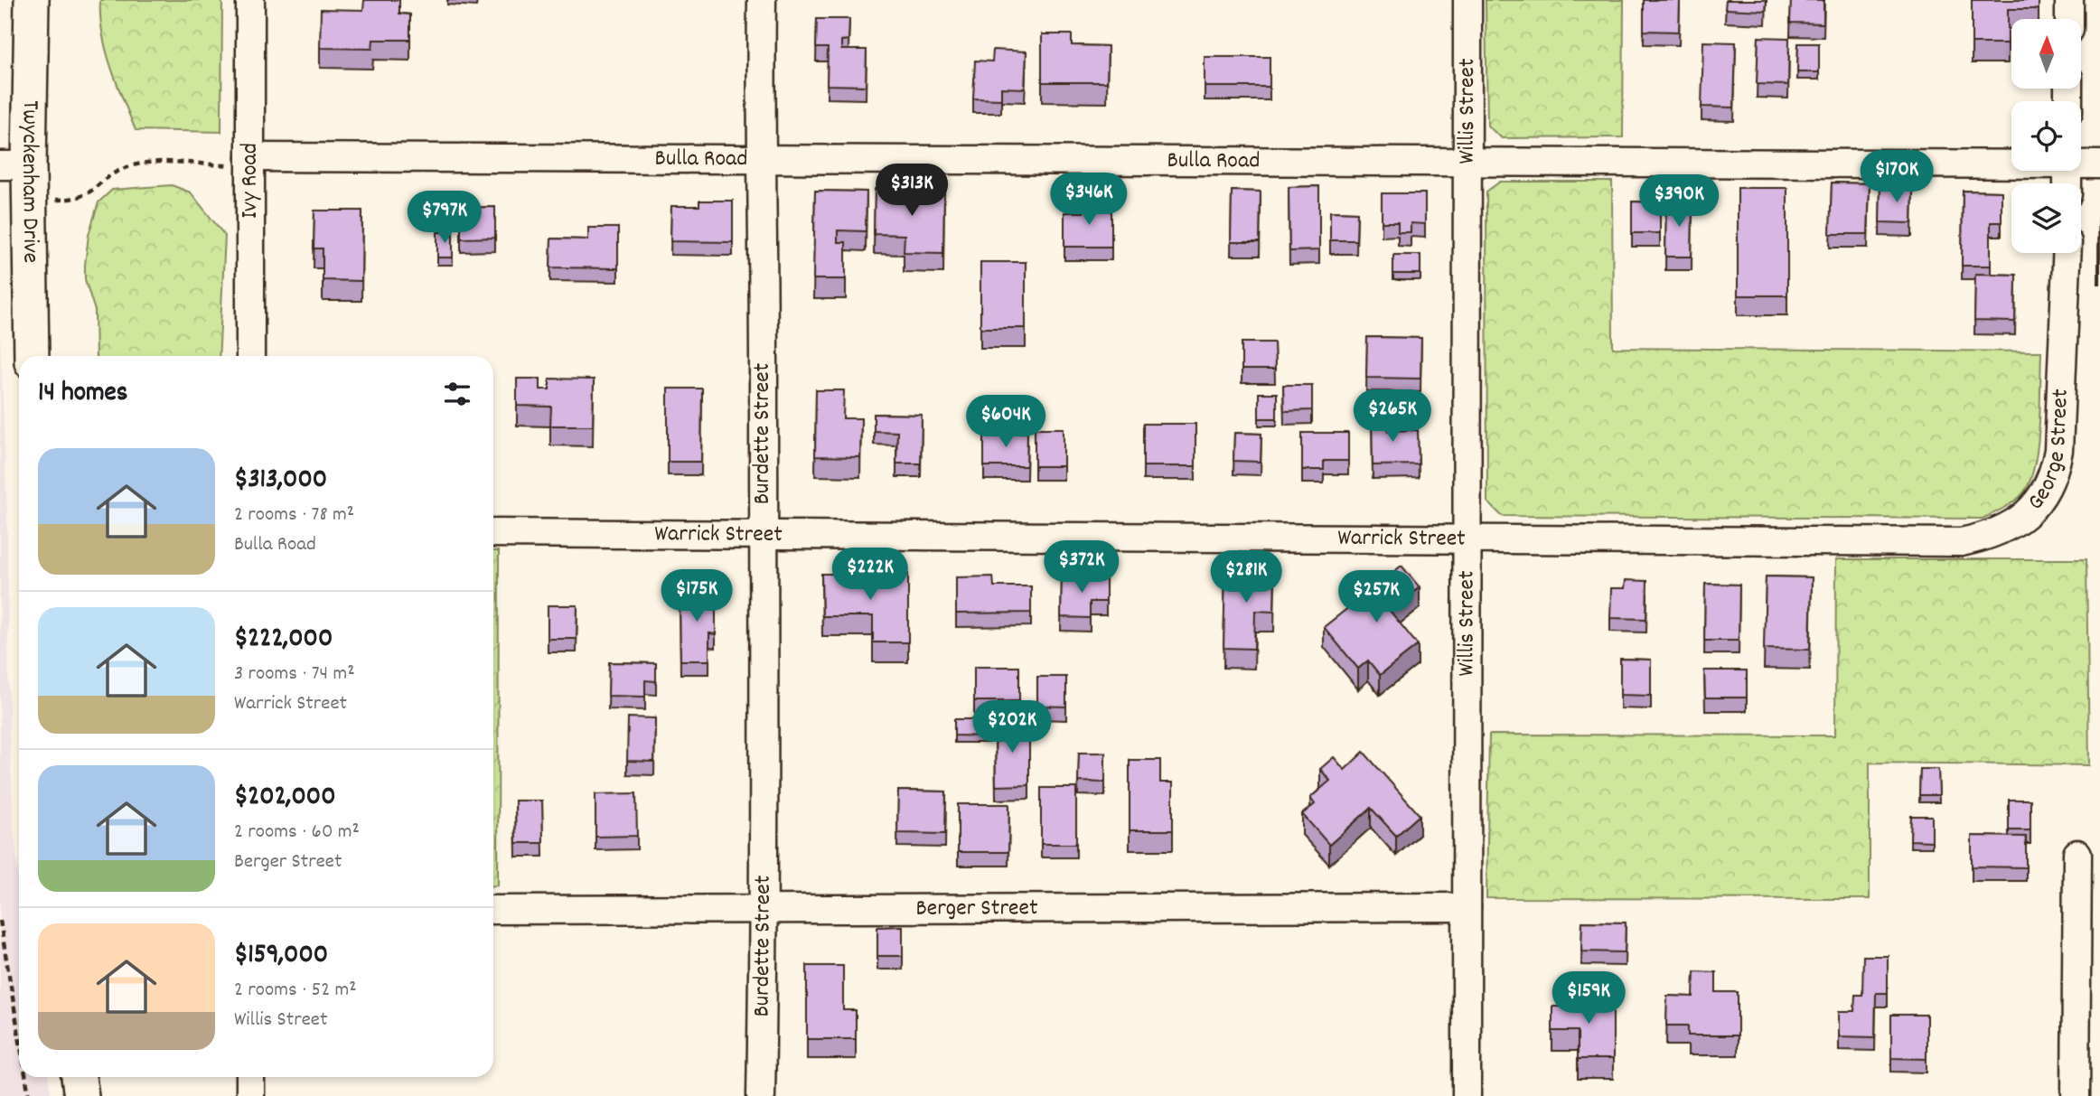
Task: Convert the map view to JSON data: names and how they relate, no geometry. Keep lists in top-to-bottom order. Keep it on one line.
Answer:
{"streets":{"street":["Willis Street","Bulla Road","Twyckenham Drive","Ivy Road","Burdette Street","George Street","Warrick Street","Berger Street"]},"crossings":[["Willis Street","Bulla Road"],["Willis Street","Warrick Street"],["Willis Street","Berger Street"],["Bulla Road","Ivy Road"],["Bulla Road","Burdette Street"],["Burdette Street","Warrick Street"],["Burdette Street","Berger Street"],["George Street","Warrick Street"]],"north":"top","page":{"price":["$170K","$313K","$346K","$390K","$797K","$265K","$604K","$372K","$222K","$281K","$175K","$257K","$202K","$159K"],"heading":"14 homes","list":[{"name":"$313,000","note":"2 rooms · 78 m² · Bulla Road"},{"name":"$222,000","note":"3 rooms · 74 m² · Warrick Street"},{"name":"$202,000","note":"2 rooms · 60 m² · Berger Street"},{"name":"$159,000","note":"2 rooms · 52 m² · Willis Street"}]}}
